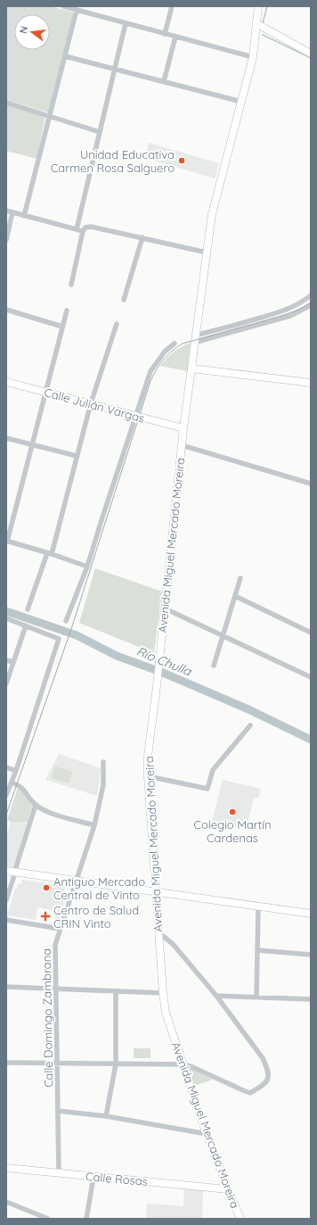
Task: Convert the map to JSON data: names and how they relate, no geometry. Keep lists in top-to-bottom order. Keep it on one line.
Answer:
{"streets":{"main road":["Calle Julián Vargas","Avenida Miguel Mercado Moreira","Calle Rosas"],"street":["Calle Domingo Zambrana"]},"crossings":[["Calle Julián Vargas","Avenida Miguel Mercado Moreira"],["Avenida Miguel Mercado Moreira","Calle Rosas"],["Calle Domingo Zambrana","Calle Rosas"]],"water":["Río Chulla"],"places":{"other":["Unidad Educativa Carmen Rosa Salguero","Colegio Martín Cardenas","Antiguo Mercado Central de Vinto"],"health":["Centro de Salud CRIN Vinto"]},"north":"left"}
